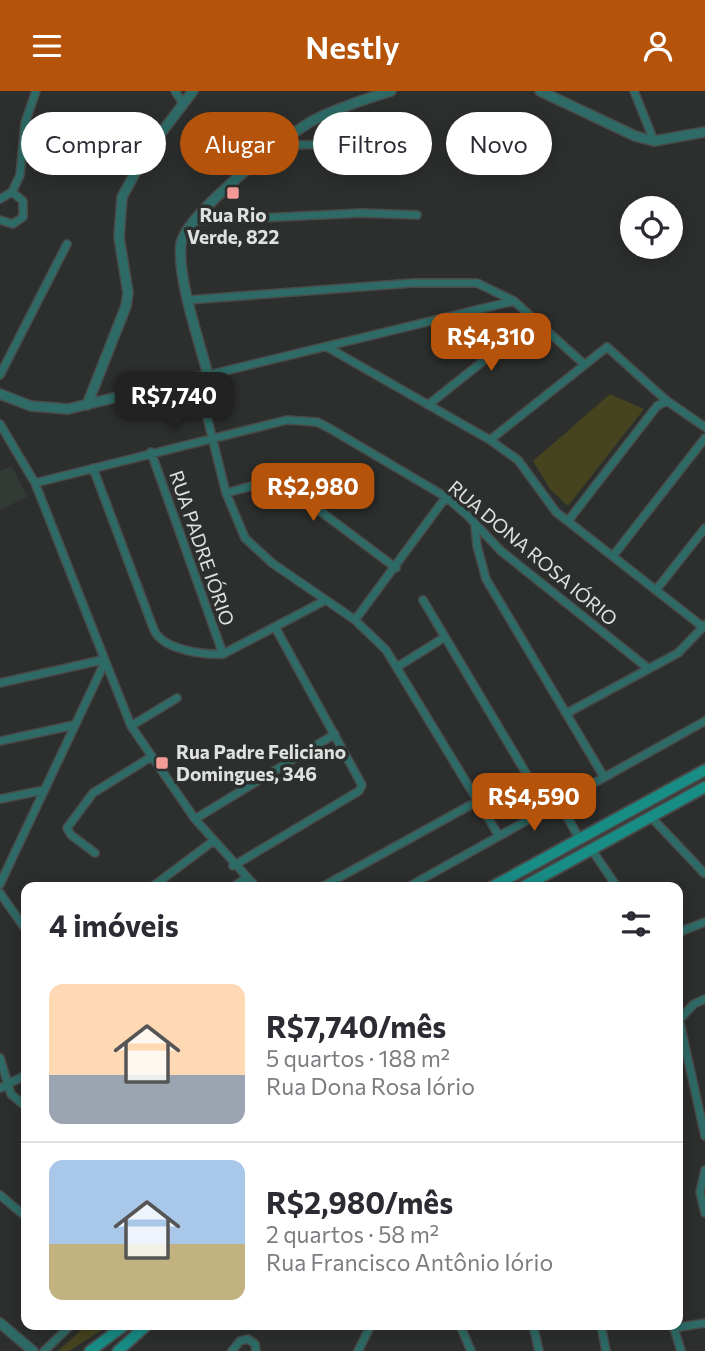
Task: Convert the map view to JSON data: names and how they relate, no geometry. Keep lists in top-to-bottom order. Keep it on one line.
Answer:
{"streets":{"street":["RUA PADRE IÓRIO","RUA DONA ROSA IÓRIO"]},"crossings":[["RUA PADRE IÓRIO","RUA DONA ROSA IÓRIO"]],"places":{"transit":["Rua Rio Verde, 822","Rua Padre Feliciano Domingues, 346"]},"page":{"header":"Nestly","chip":["Comprar","Alugar","Filtros","Novo"],"price":["R$4,310","R$7,740","R$2,980","R$4,590"],"heading":"4 imóveis","list":[{"name":"R$7,740/mês","note":"5 quartos · 188 m² · Rua Dona Rosa Iório"},{"name":"R$2,980/mês","note":"2 quartos · 58 m² · Rua Francisco Antônio Iório"}]}}
